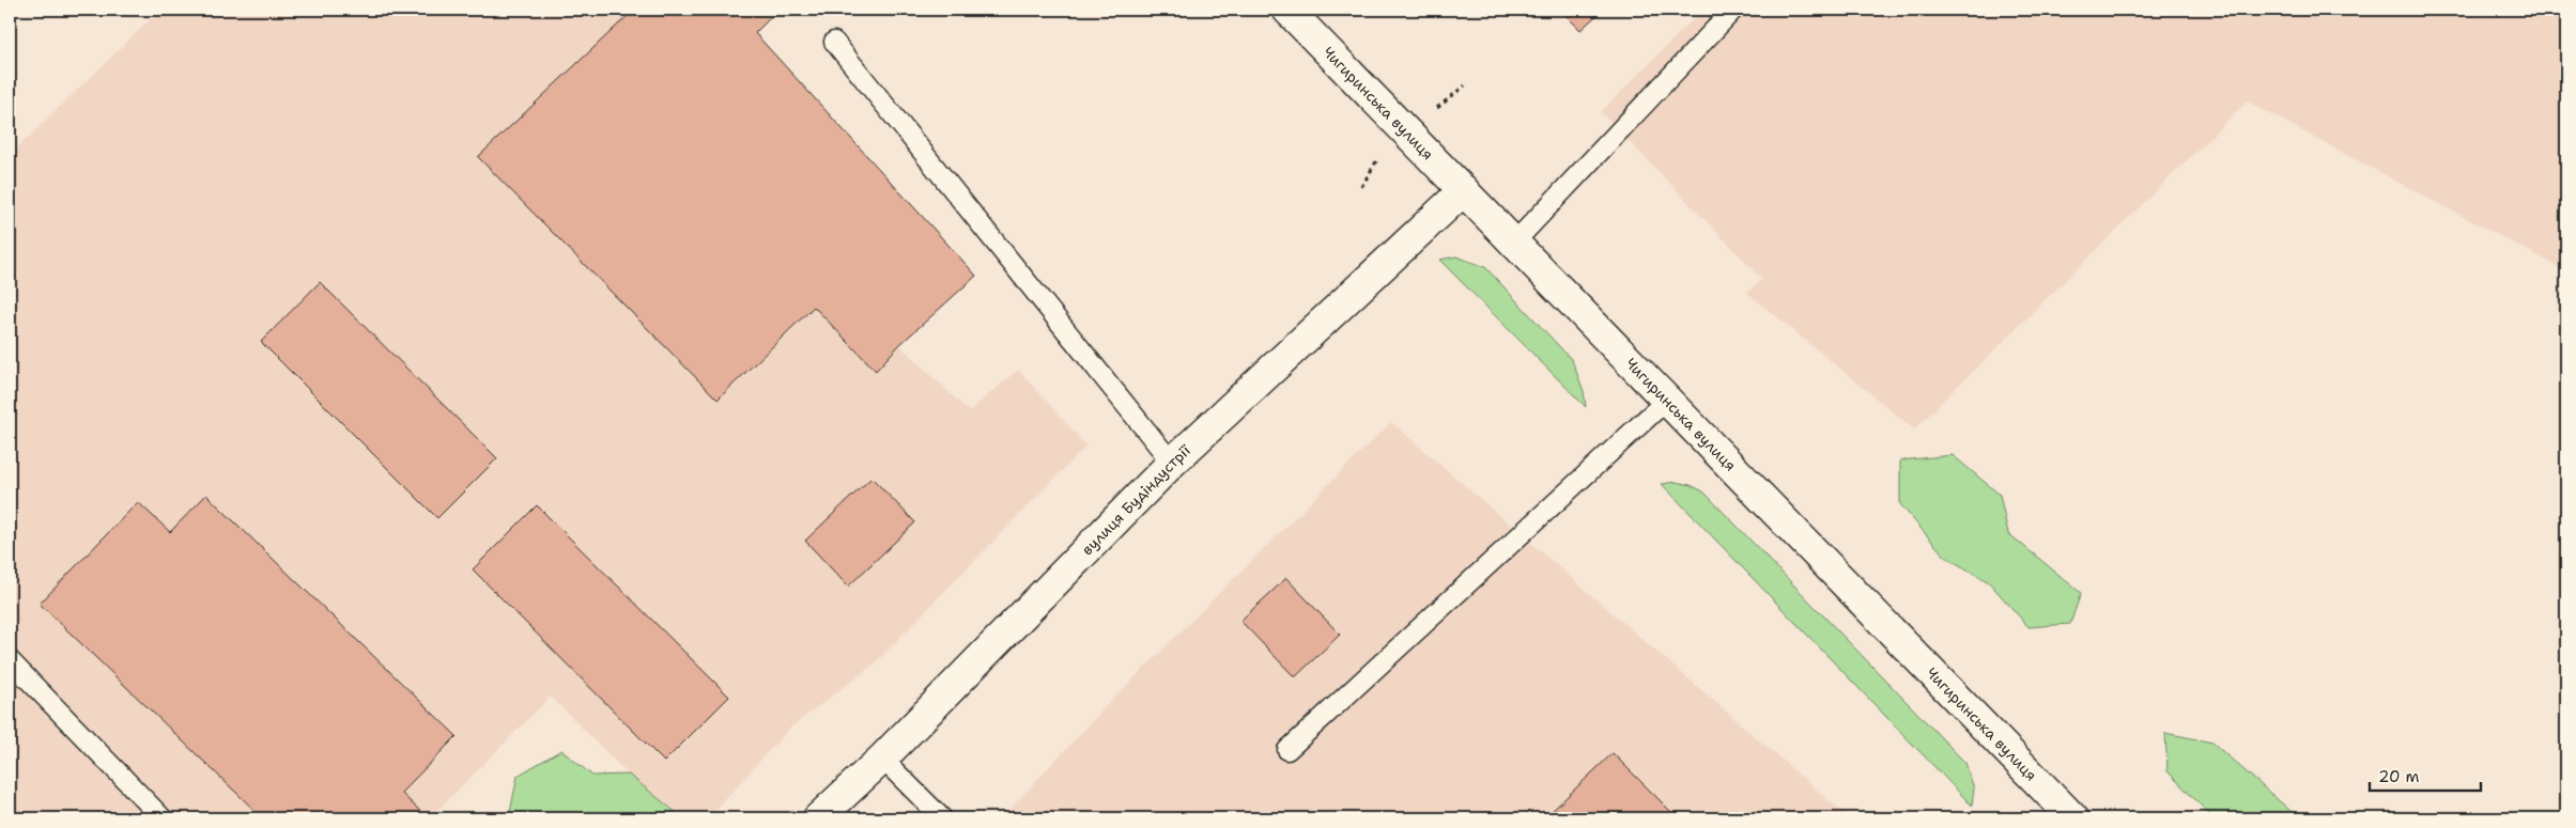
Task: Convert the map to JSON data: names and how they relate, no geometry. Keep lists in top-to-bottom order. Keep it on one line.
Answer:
{"streets":{"main road":["Чигиринська вулиця","вулиця Будіндустрії"]},"crossings":[["Чигиринська вулиця","вулиця Будіндустрії"]],"scale_bar":"20 m"}
